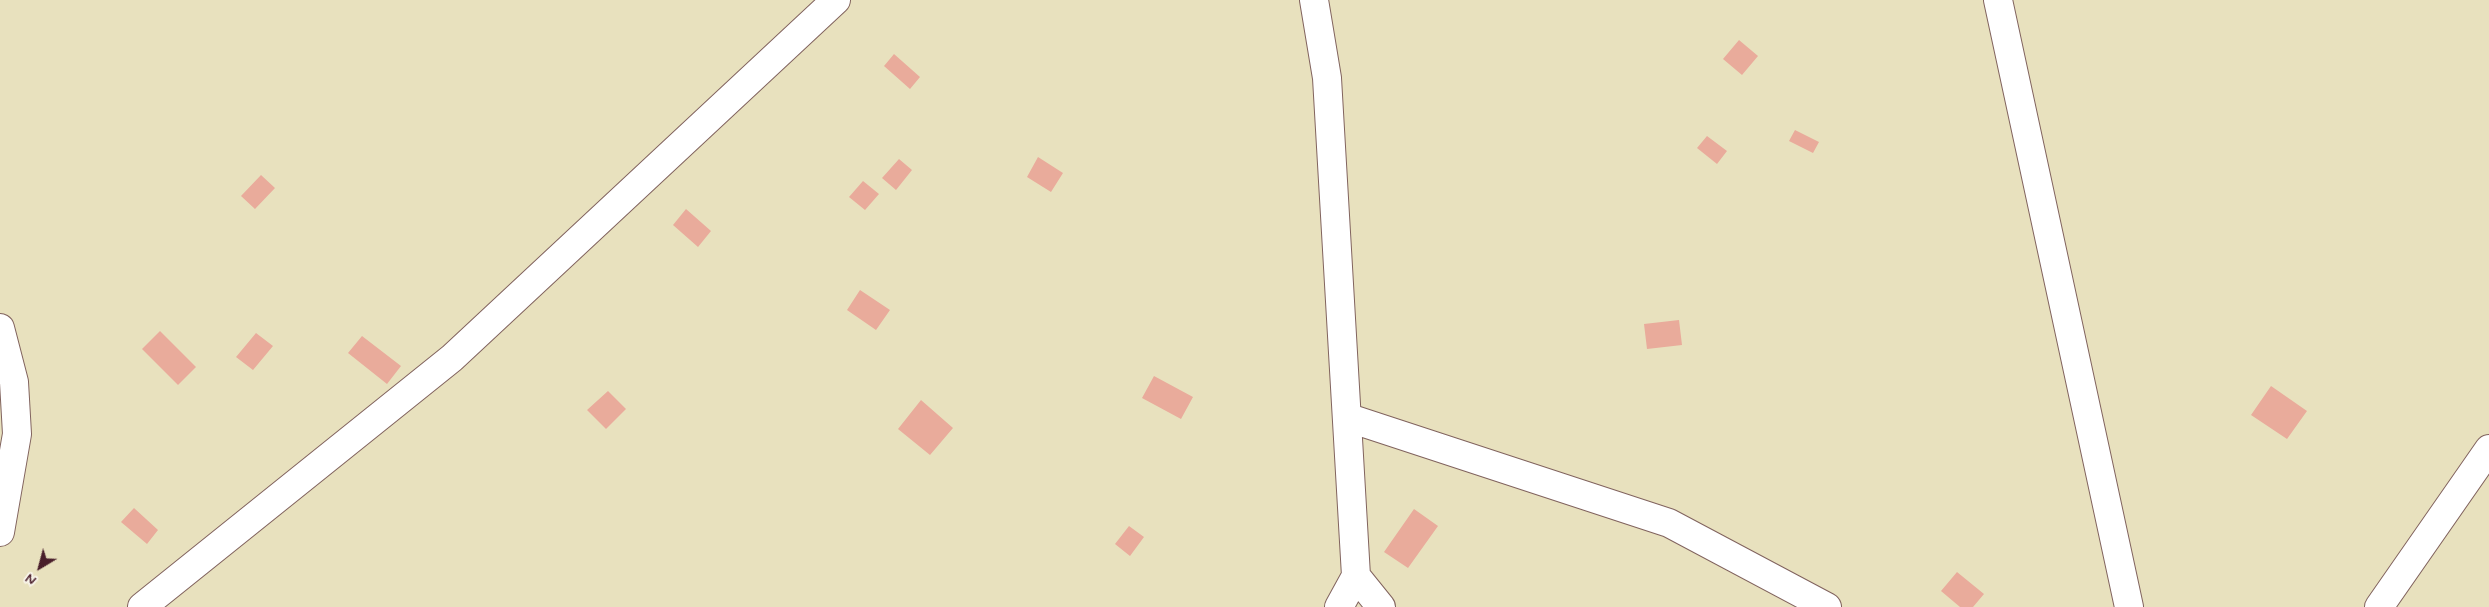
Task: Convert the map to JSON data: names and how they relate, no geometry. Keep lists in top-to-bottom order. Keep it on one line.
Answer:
{"north":"bottom left"}
